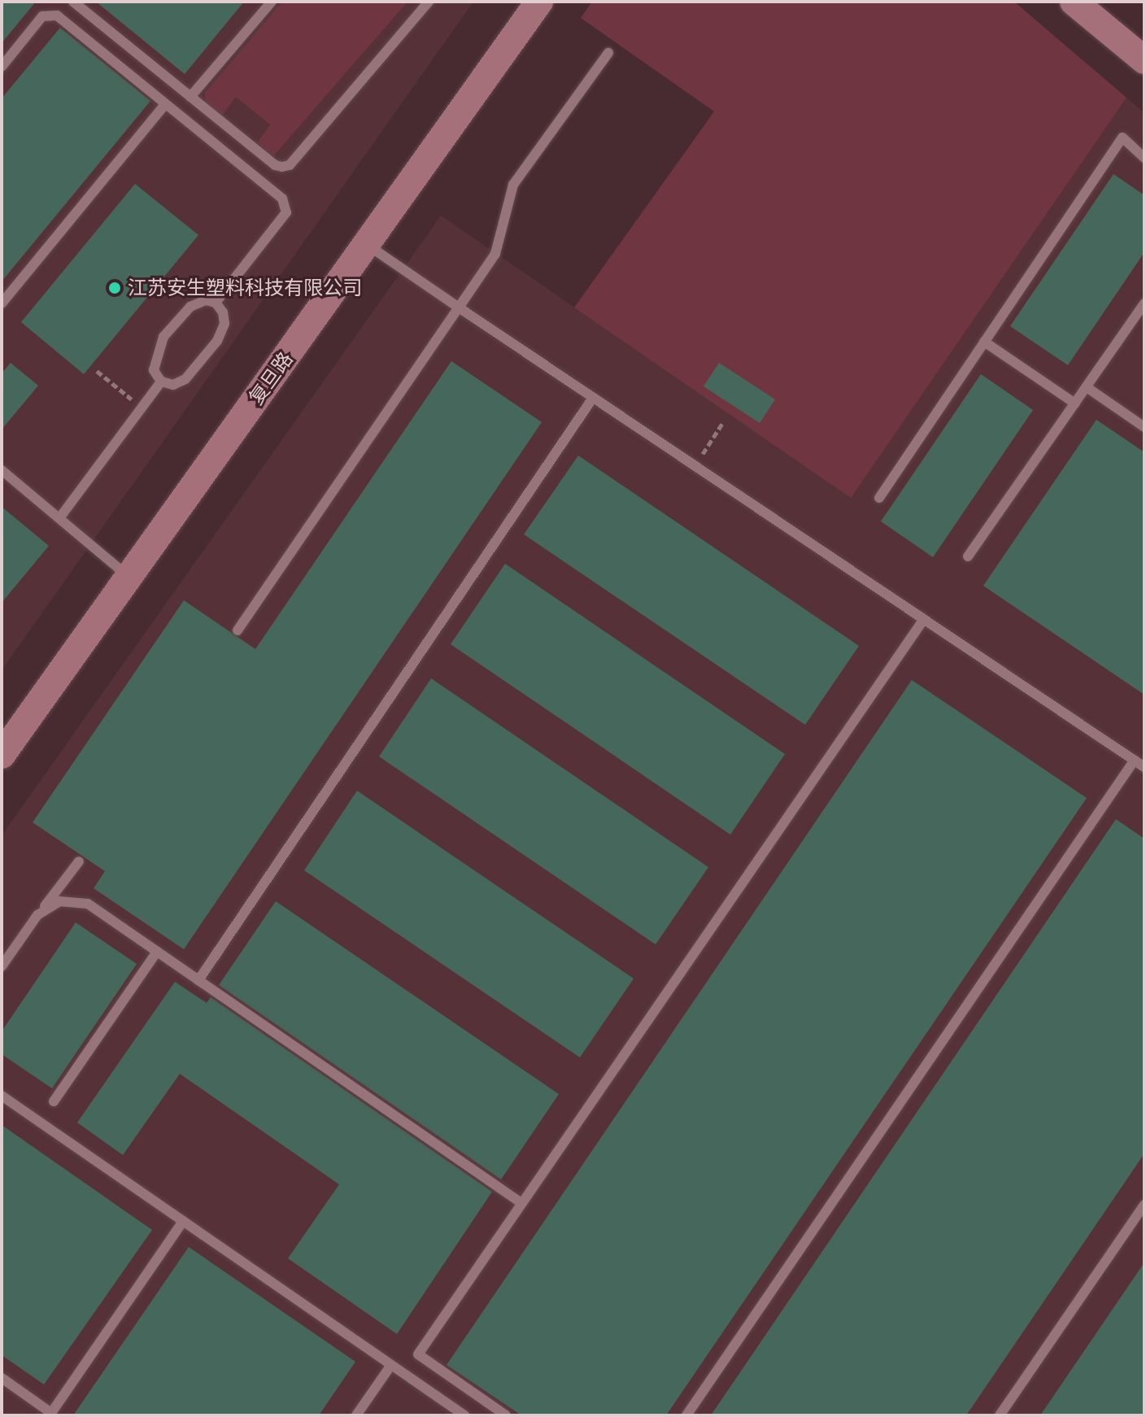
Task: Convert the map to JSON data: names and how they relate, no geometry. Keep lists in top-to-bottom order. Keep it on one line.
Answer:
{"streets":{"street":["复旦路"]},"places":["江苏安生塑料科技有限公司"]}
